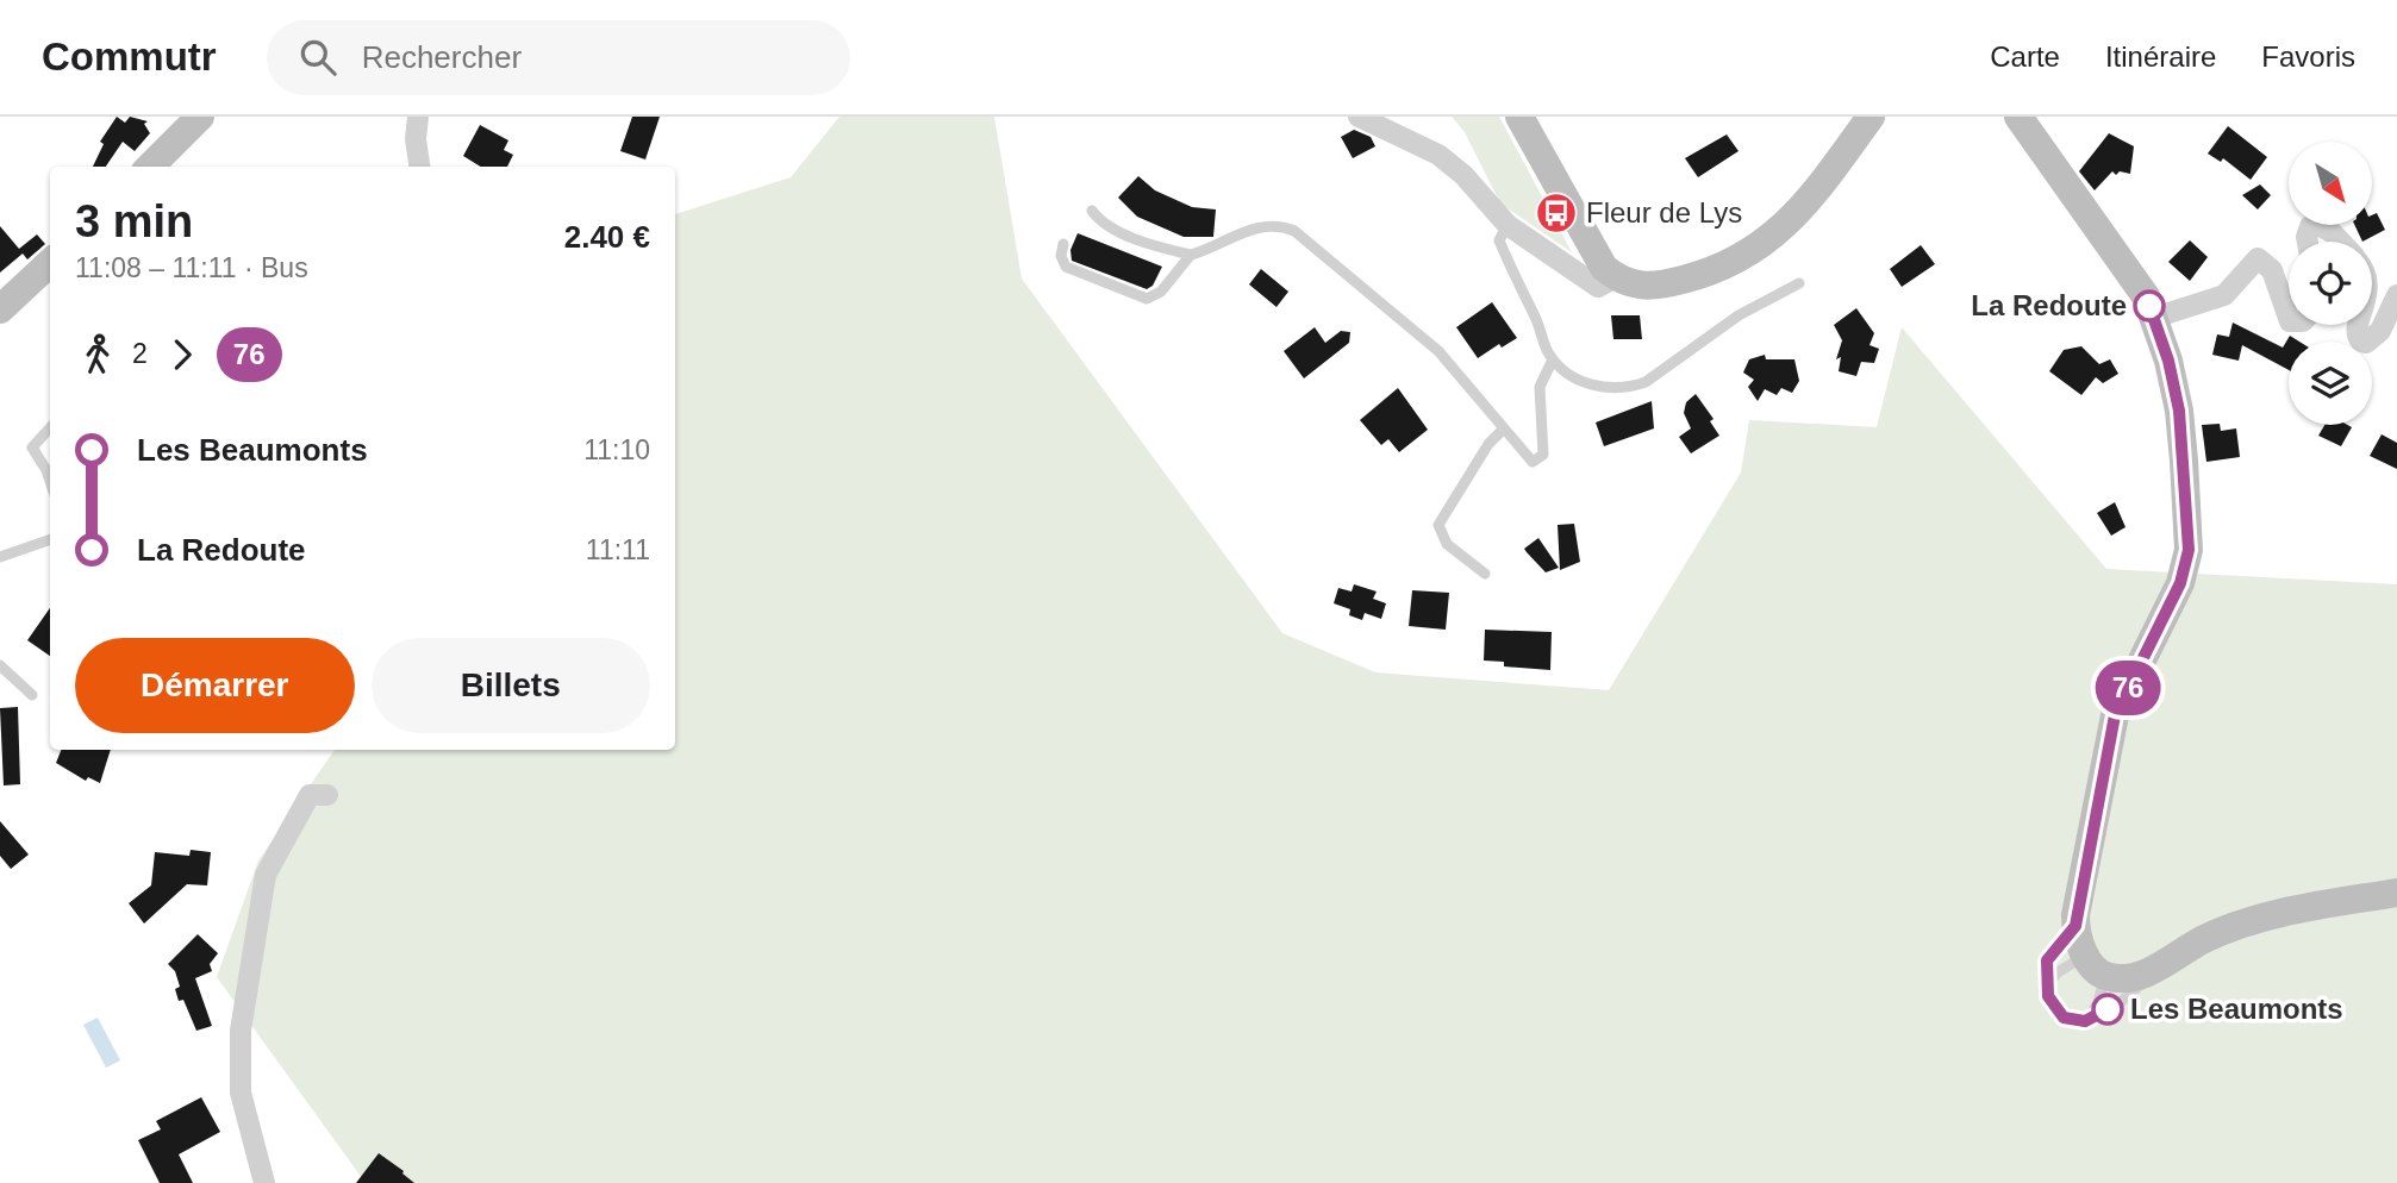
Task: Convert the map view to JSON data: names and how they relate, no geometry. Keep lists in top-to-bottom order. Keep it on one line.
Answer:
{"places":{"bus stop":["Fleur de Lys"],"other":["La Redoute","Les Beaumonts"]},"lines":["bus line 76"],"north":"bottom right","page":{"header":"Commutr","search":"Rechercher","nav":["Carte","Itinéraire","Favoris"],"on_map":"76","heading":["3 min","11:08 – 11:11 · Bus","2.40 €"],"legs":["2","76"],"list":[{"name":"Les Beaumonts","value":"11:10"},{"name":"La Redoute","value":"11:11"}],"buttons":["Démarrer","Billets"]}}
